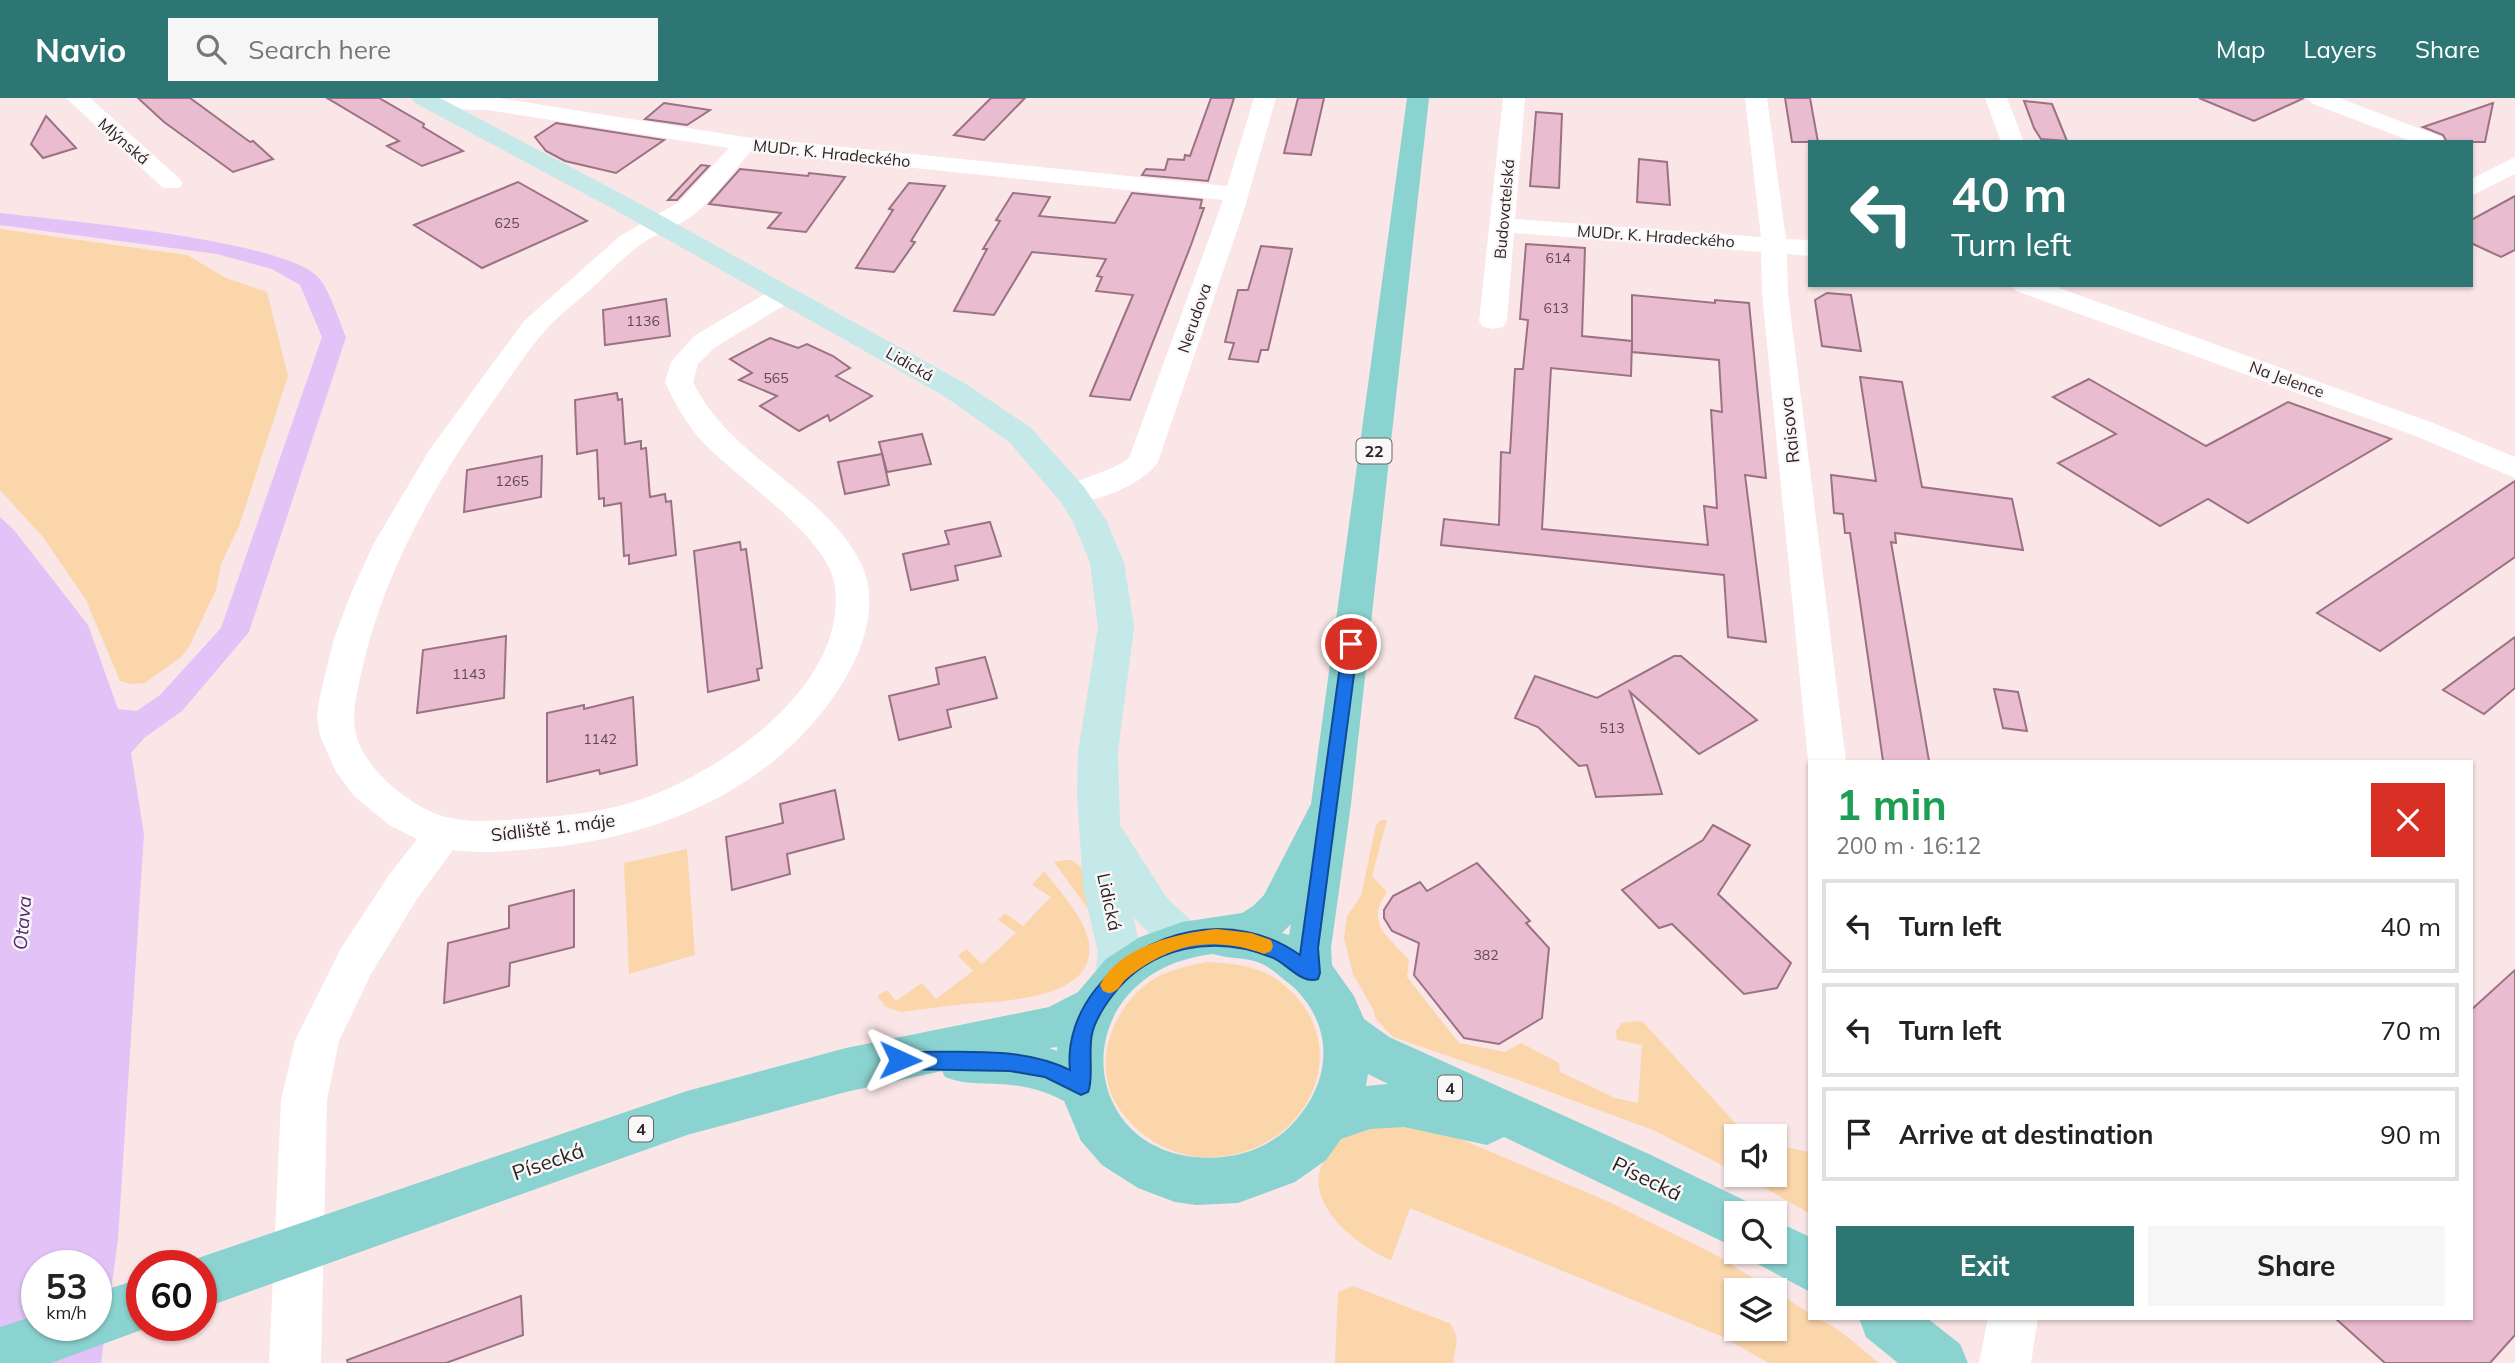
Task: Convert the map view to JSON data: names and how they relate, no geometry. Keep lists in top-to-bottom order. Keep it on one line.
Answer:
{"streets":{"main road":["22","4","Písecká"],"street":["Mlýnská","MUDr. K. Hradeckého","Budovatelská","Nerudova","Lidická","Na Jelence","Raisova","Sídliště 1. máje"]},"crossings":[["MUDr. K. Hradeckého","Budovatelská"],["MUDr. K. Hradeckého","Nerudova"],["MUDr. K. Hradeckého","Lidická"],["MUDr. K. Hradeckého","Raisova"],["MUDr. K. Hradeckého","Sídliště 1. máje"],["Nerudova","Lidická"],["Lidická","22"],["Lidická","Sídliště 1. máje"],["Lidická","4"],["Lidická","Písecká"],["22","4"],["4","Písecká"]],"water":["Otava"],"house_numbers":["625","614","613","1136","565","1265","1143","513","1142","382"],"page":{"header":"Navio","search":"Search here","nav":["Map","Layers","Share"],"turn":["40 m","Turn left"],"heading":["1 min","200 m · 16:12"],"list":[{"name":"Turn left","value":"40 m"},{"name":"Turn left","value":"70 m"},{"name":"Arrive at destination","value":"90 m"}],"buttons":["Exit","Share"],"speed":"53 km/h","limit":"60"}}
